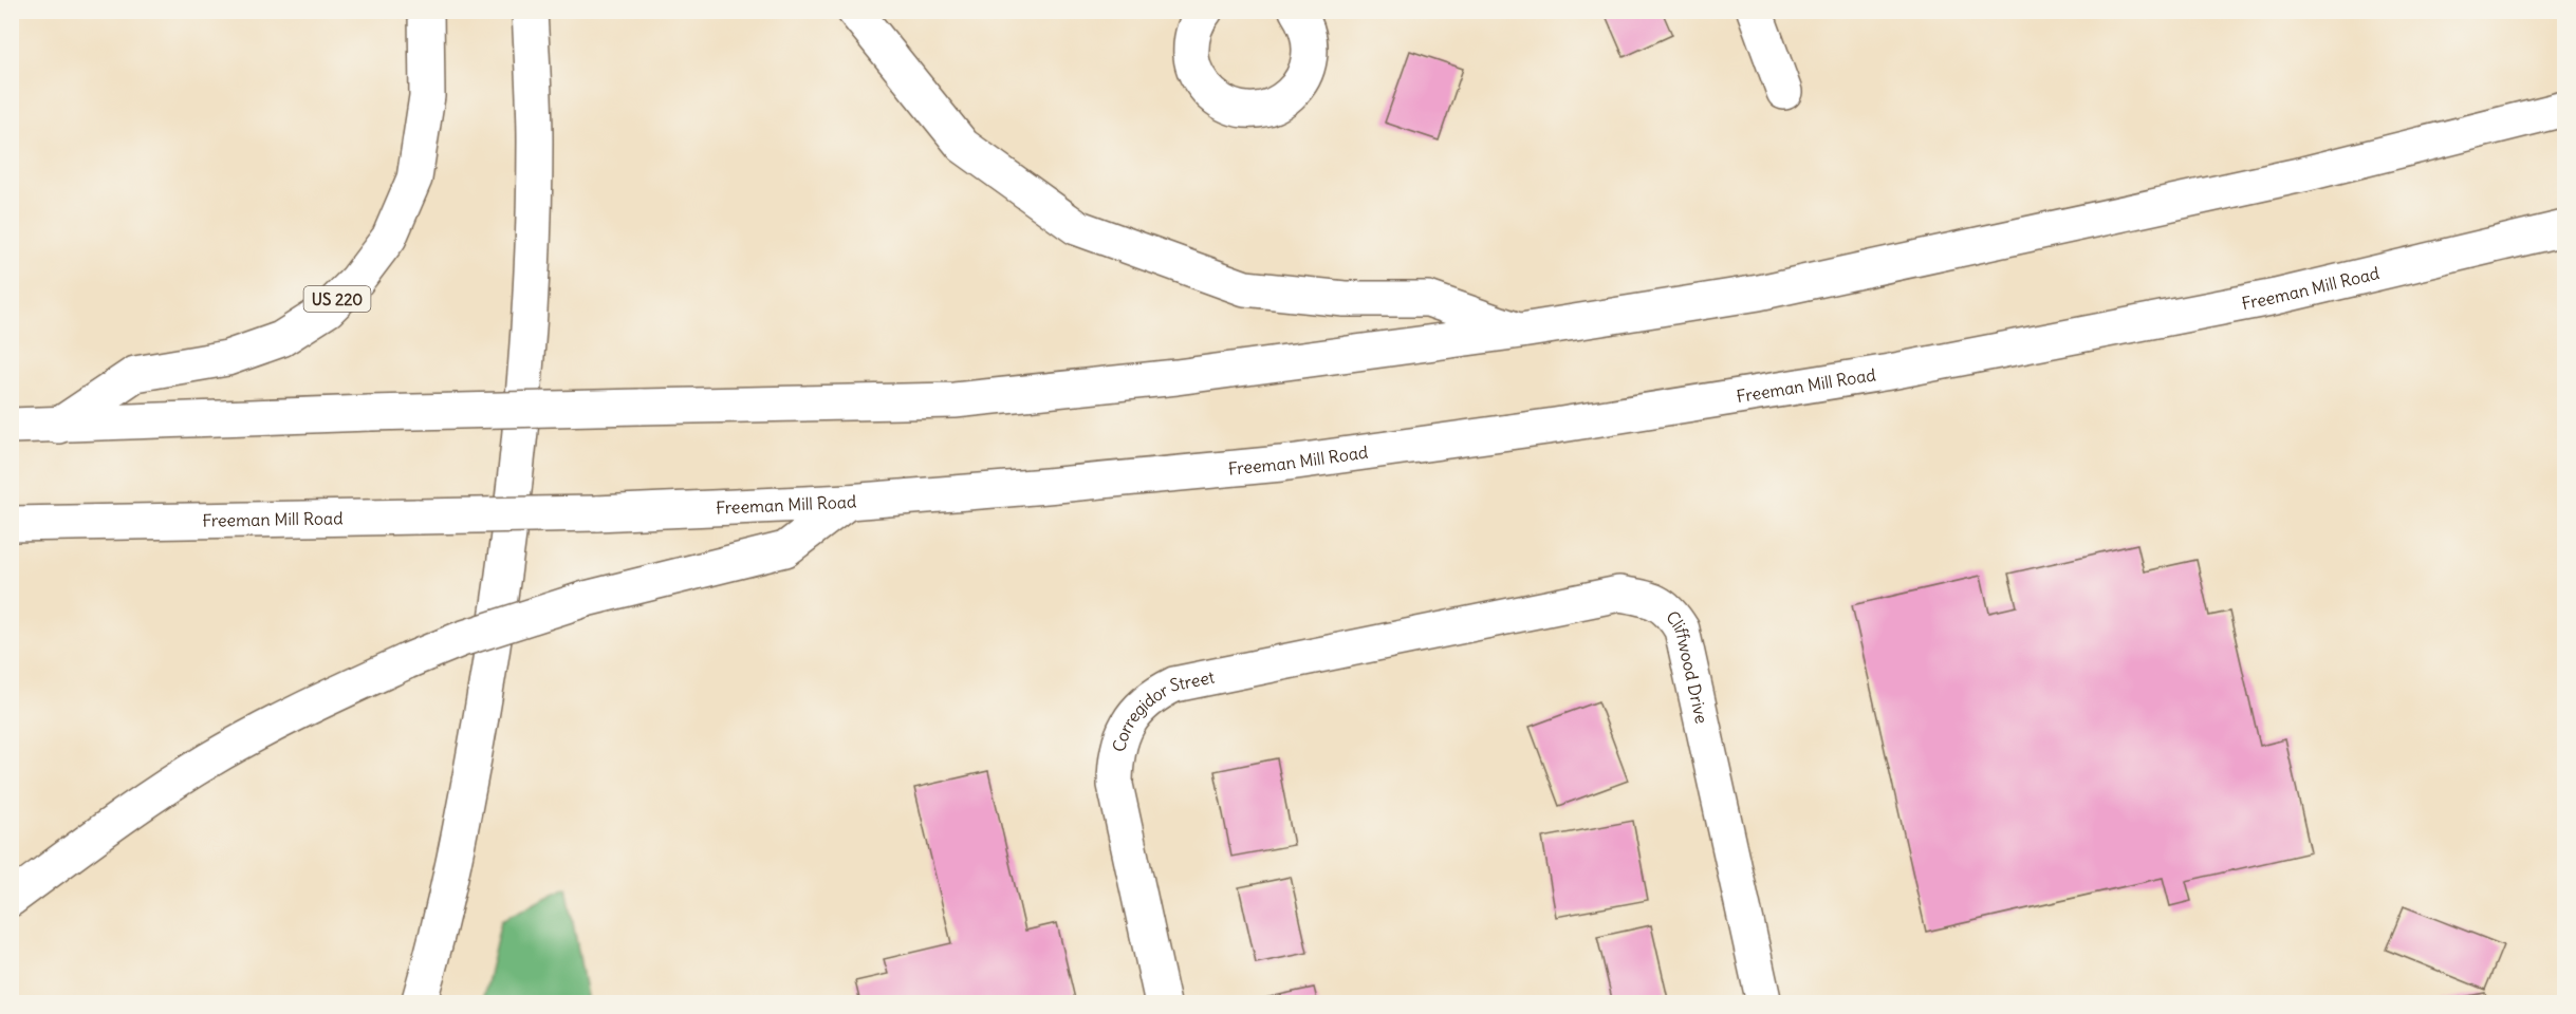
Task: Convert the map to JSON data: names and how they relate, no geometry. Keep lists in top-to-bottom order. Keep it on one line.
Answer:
{"streets":{"main road":["Freeman Mill Road","US 220","Cliffwood Drive","Corregidor Street"]},"crossings":[["Cliffwood Drive","Corregidor Street"]]}
